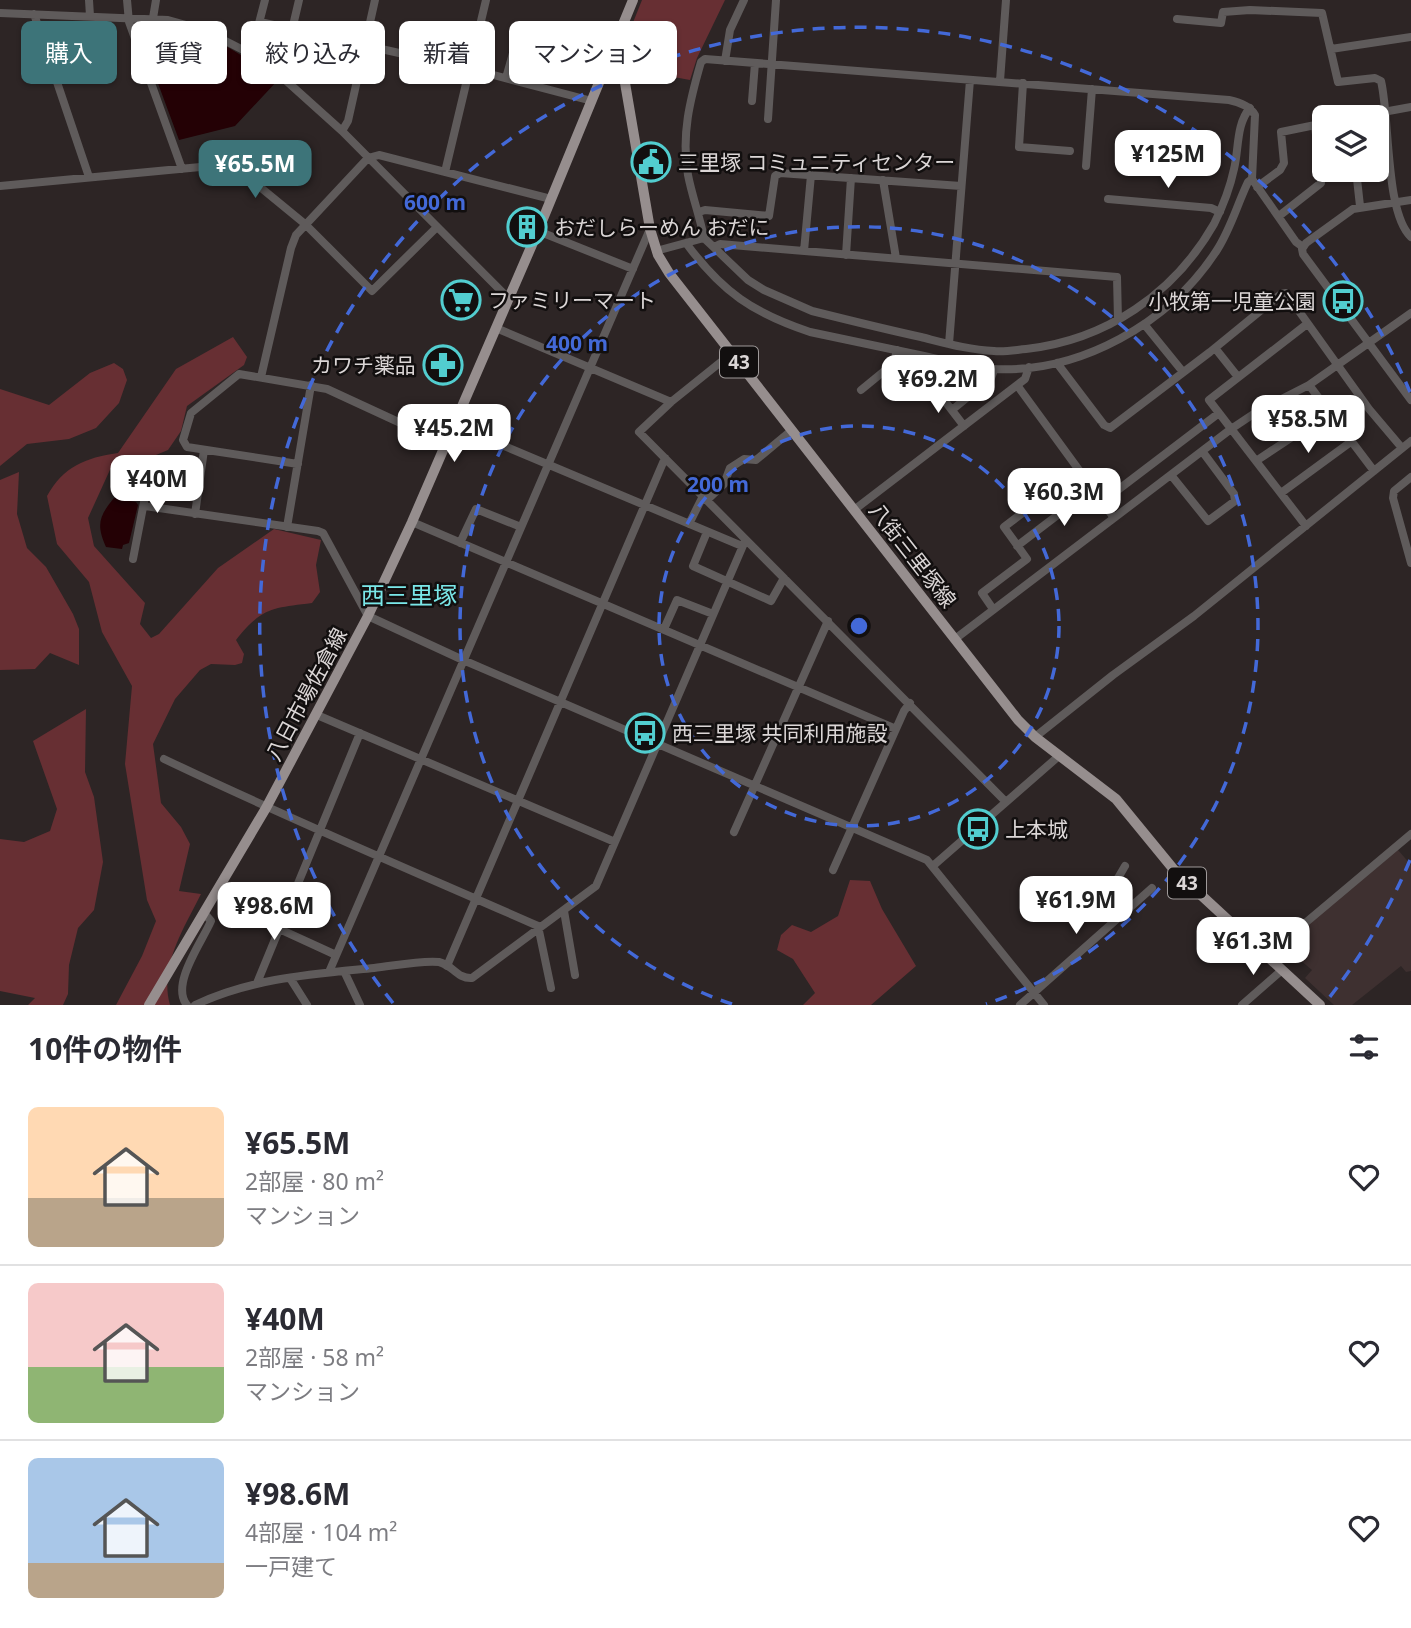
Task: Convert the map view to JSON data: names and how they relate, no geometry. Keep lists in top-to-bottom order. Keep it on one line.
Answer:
{"streets":{"main road":["43","八街三里塚線","八日市場佐倉線"]},"districts":["西三里塚"],"places":{"public building":["三里塚 コミュニティセンター"],"building":["おだしらーめん おだに"],"supermarket":["ファミリーマート"],"bus stop":["小牧第一児童公園","西三里塚 共同利用施設","上本城"],"pharmacy":["カワチ薬品"]},"page":{"chip":["購入","賃貸","絞り込み","新着","マンション"],"price":["¥125M","¥65.5M","¥69.2M","¥58.5M","¥45.2M","¥40M","¥60.3M","¥61.9M","¥98.6M","¥61.3M"],"heading":"10件の物件","list":[{"name":"¥65.5M","note":"2部屋 · 80 m² · マンション"},{"name":"¥40M","note":"2部屋 · 58 m² · マンション"},{"name":"¥98.6M","note":"4部屋 · 104 m² · 一戸建て"}]},"rings":["600 m","400 m","200 m"]}
